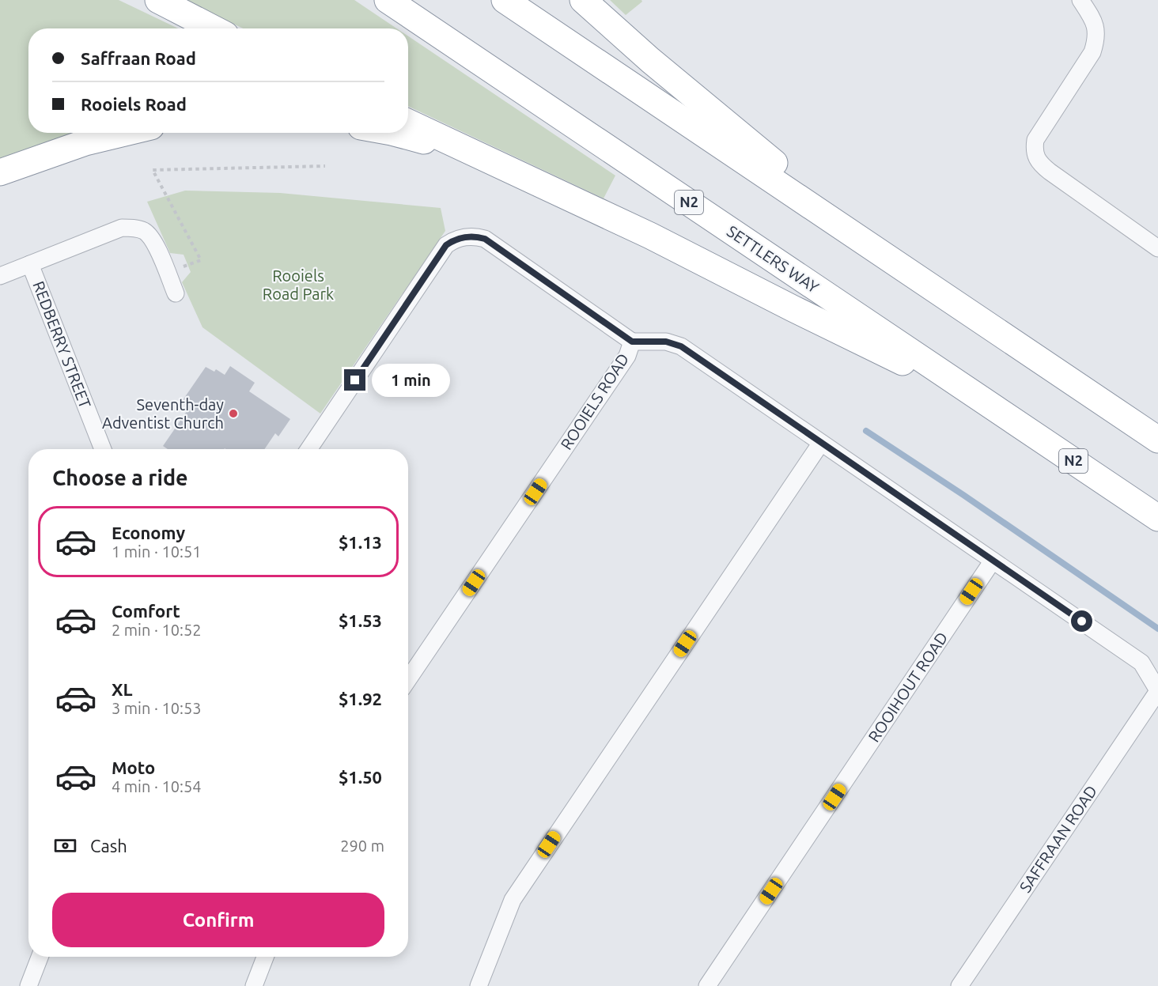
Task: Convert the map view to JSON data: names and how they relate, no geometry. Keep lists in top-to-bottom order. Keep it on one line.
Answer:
{"streets":{"highway":["N2","SETTLERS WAY"],"street":["REDBERRY STREET","ROOIELS ROAD","ROOIHOUT ROAD","SAFFRAAN ROAD"]},"crossings":[["ROOIHOUT ROAD","SAFFRAAN ROAD"]],"parks":["Rooiels Road Park"],"places":["Seventh-day Adventist Church"],"page":{"banner":["Saffraan Road","Rooiels Road"],"bubble":"1 min","heading":"Choose a ride","list":[{"name":"Economy","note":"1 min · 10:51","value":"$1.13"},{"name":"Comfort","note":"2 min · 10:52","value":"$1.53"},{"name":"XL","note":"3 min · 10:53","value":"$1.92"},{"name":"Moto","note":"4 min · 10:54","value":"$1.50"}],"pay":["Cash","290 m"],"buttons":"Confirm"}}
